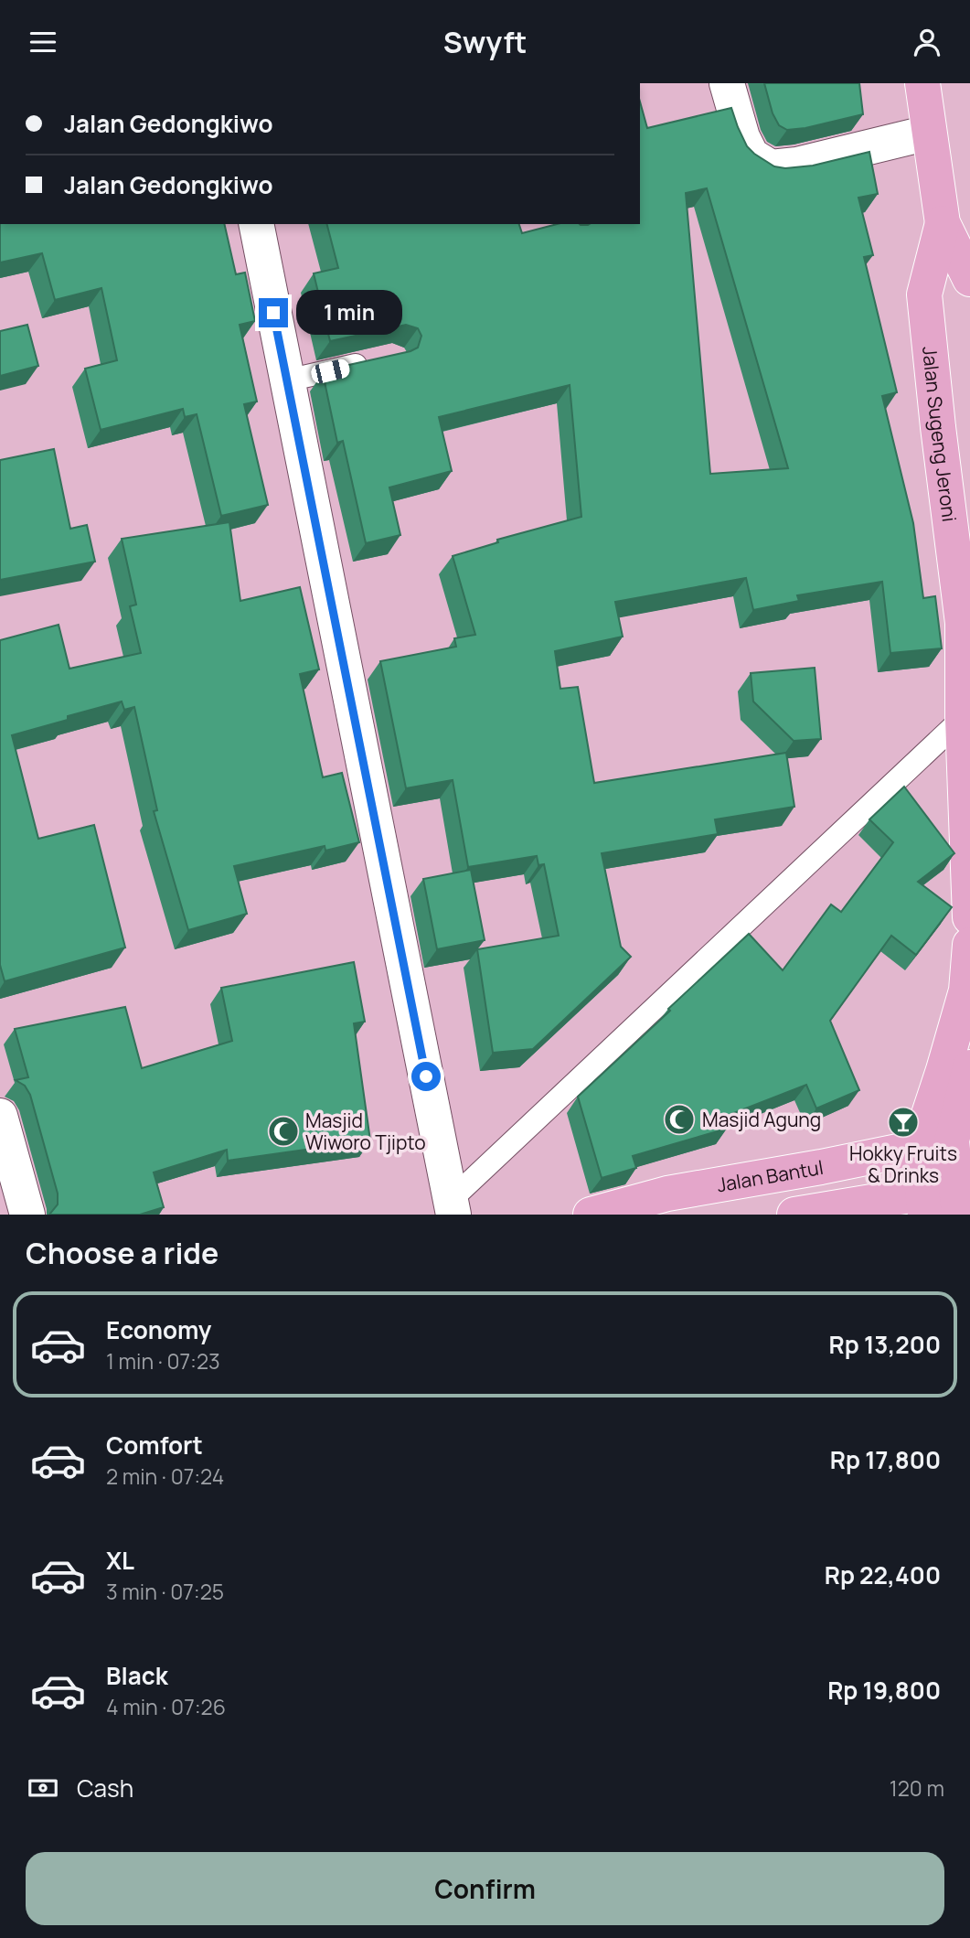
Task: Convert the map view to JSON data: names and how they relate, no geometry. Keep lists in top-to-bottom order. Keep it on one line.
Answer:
{"streets":{"main road":["Jalan Sugeng Jeroni","Jalan Bantul"]},"places":{"mosque":["Masjid Agung","Masjid Wiworo Tjipto"],"bar":["Hokky Fruits & Drinks"]},"page":{"header":"Swyft","banner":["Jalan Gedongkiwo","Jalan Gedongkiwo"],"bubble":"1 min","heading":"Choose a ride","list":[{"name":"Economy","note":"1 min · 07:23","value":"Rp 13,200"},{"name":"Comfort","note":"2 min · 07:24","value":"Rp 17,800"},{"name":"XL","note":"3 min · 07:25","value":"Rp 22,400"},{"name":"Black","note":"4 min · 07:26","value":"Rp 19,800"}],"pay":["Cash","120 m"],"buttons":"Confirm"}}
